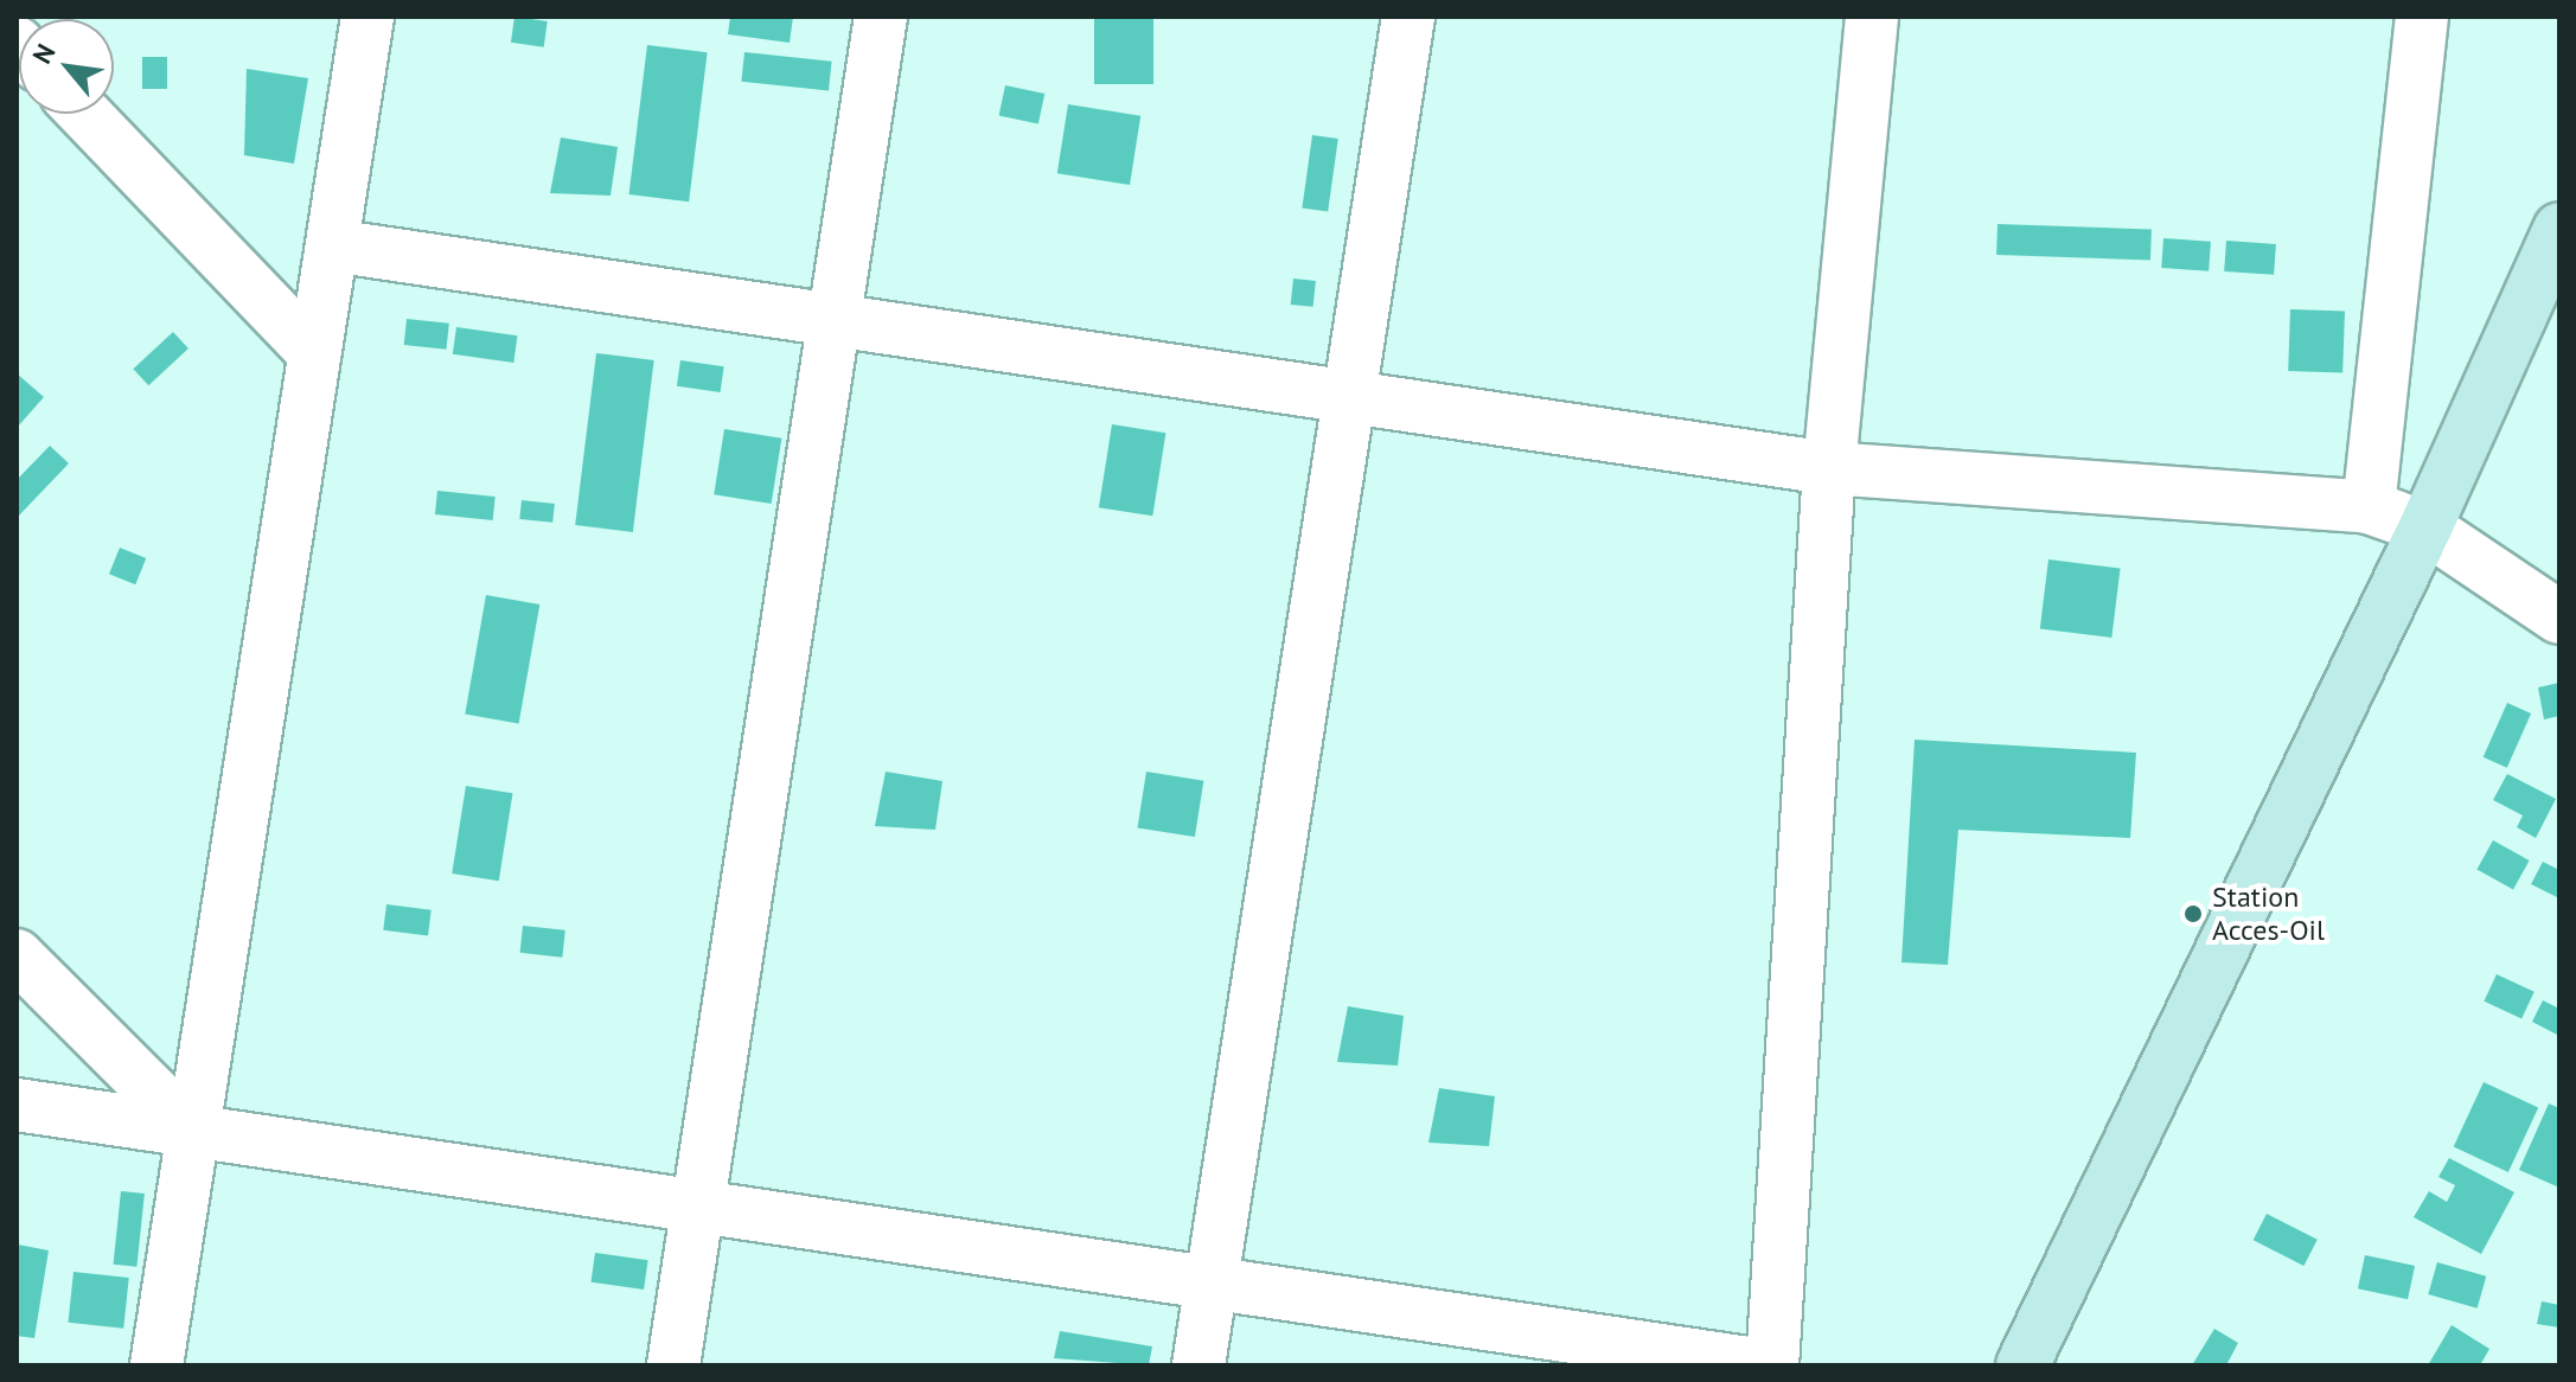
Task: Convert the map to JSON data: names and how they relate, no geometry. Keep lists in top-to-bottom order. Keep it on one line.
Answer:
{"places":["Station Acces-Oil"],"north":"top left"}
